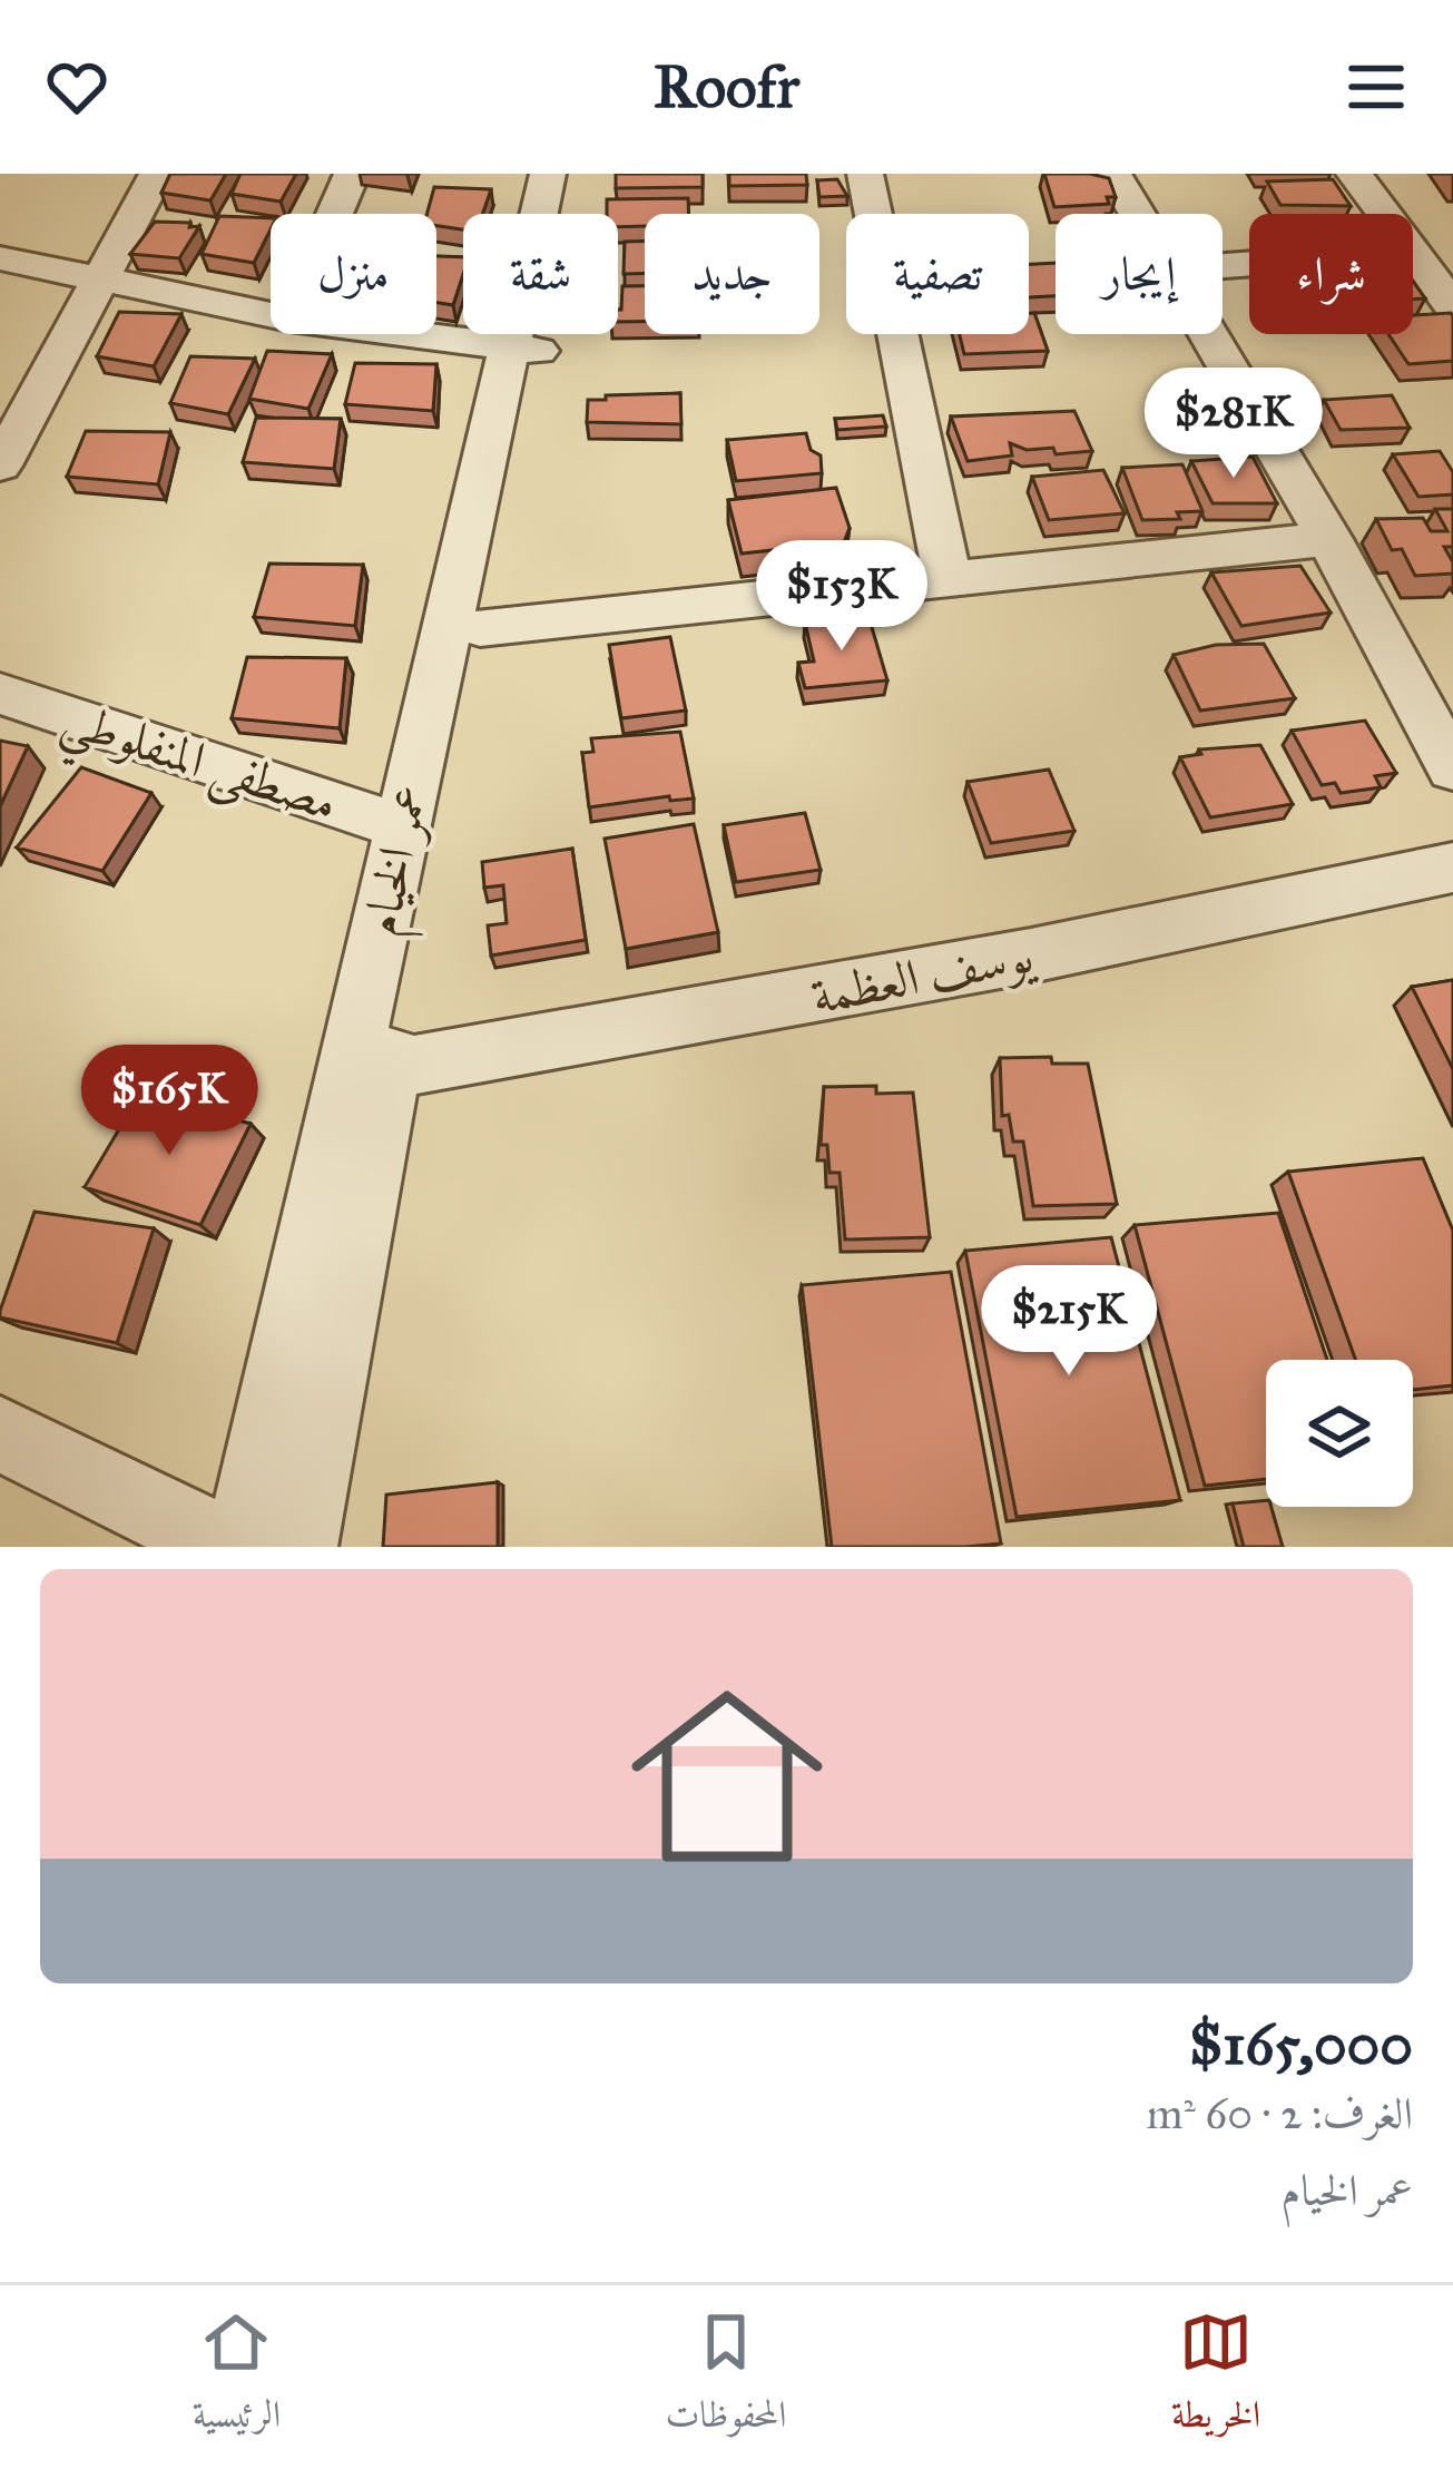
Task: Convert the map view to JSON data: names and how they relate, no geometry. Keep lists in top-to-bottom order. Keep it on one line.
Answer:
{"streets":{"street":["مصطفى المنفلوطي","عمر الخيام","يوسف العظمة"]},"crossings":[["مصطفى المنفلوطي","عمر الخيام"],["عمر الخيام","يوسف العظمة"]],"page":{"header":"Roofr","chip":["شراء","إيجار","تصفية","جديد","شقة","منزل"],"price":["$281K","$153K","$165K","$215K"],"list":[{"name":"$165,000","note":"الغرف: 2 · 60 m² · عمر الخيام"}],"tabs":["الخريطة","المحفوظات","الرئيسية"]}}
